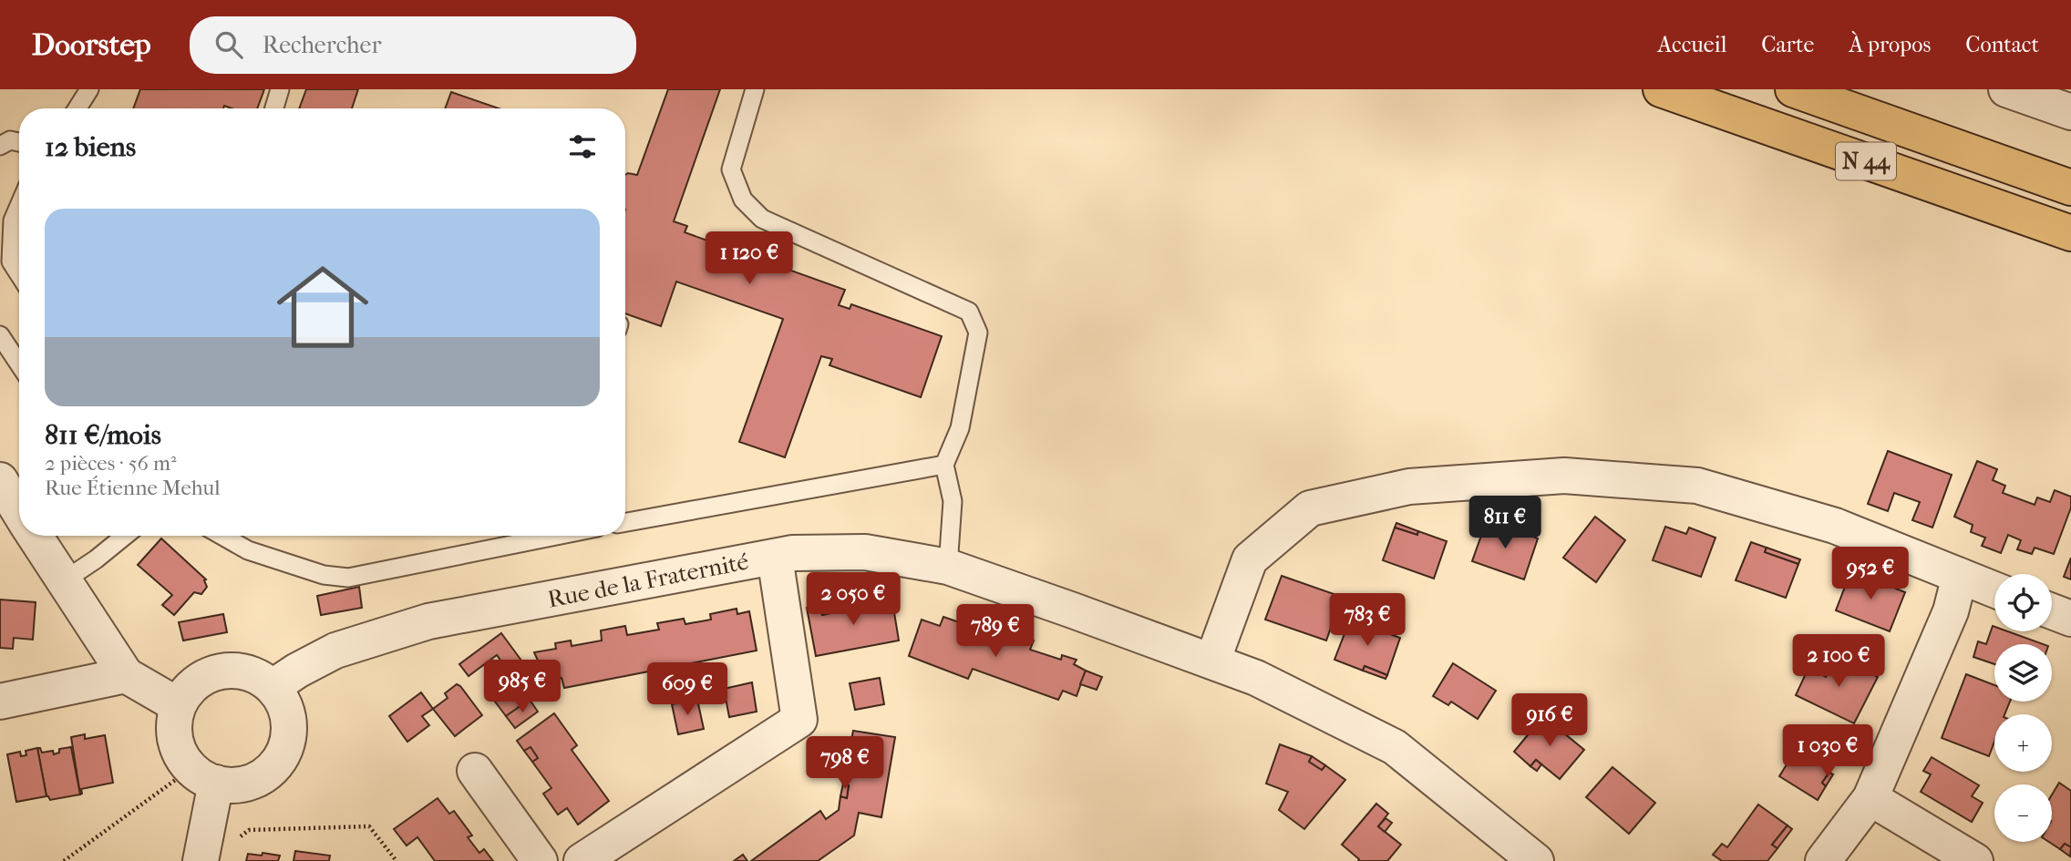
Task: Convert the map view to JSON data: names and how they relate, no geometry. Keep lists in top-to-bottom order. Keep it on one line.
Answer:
{"streets":{"main road":["N 44"],"street":["Rue de la Fraternité"]},"page":{"header":"Doorstep","search":"Rechercher","nav":["Accueil","Carte","À propos","Contact"],"heading":"12 biens","list":[{"name":"811 €/mois","note":"2 pièces · 56 m² · Rue Étienne Mehul"}],"price":["1 120 €","811 €","952 €","2 050 €","783 €","789 €","2 100 €","985 €","609 €","916 €","1 030 €","798 €"],"map_buttons":["+","−"]}}
